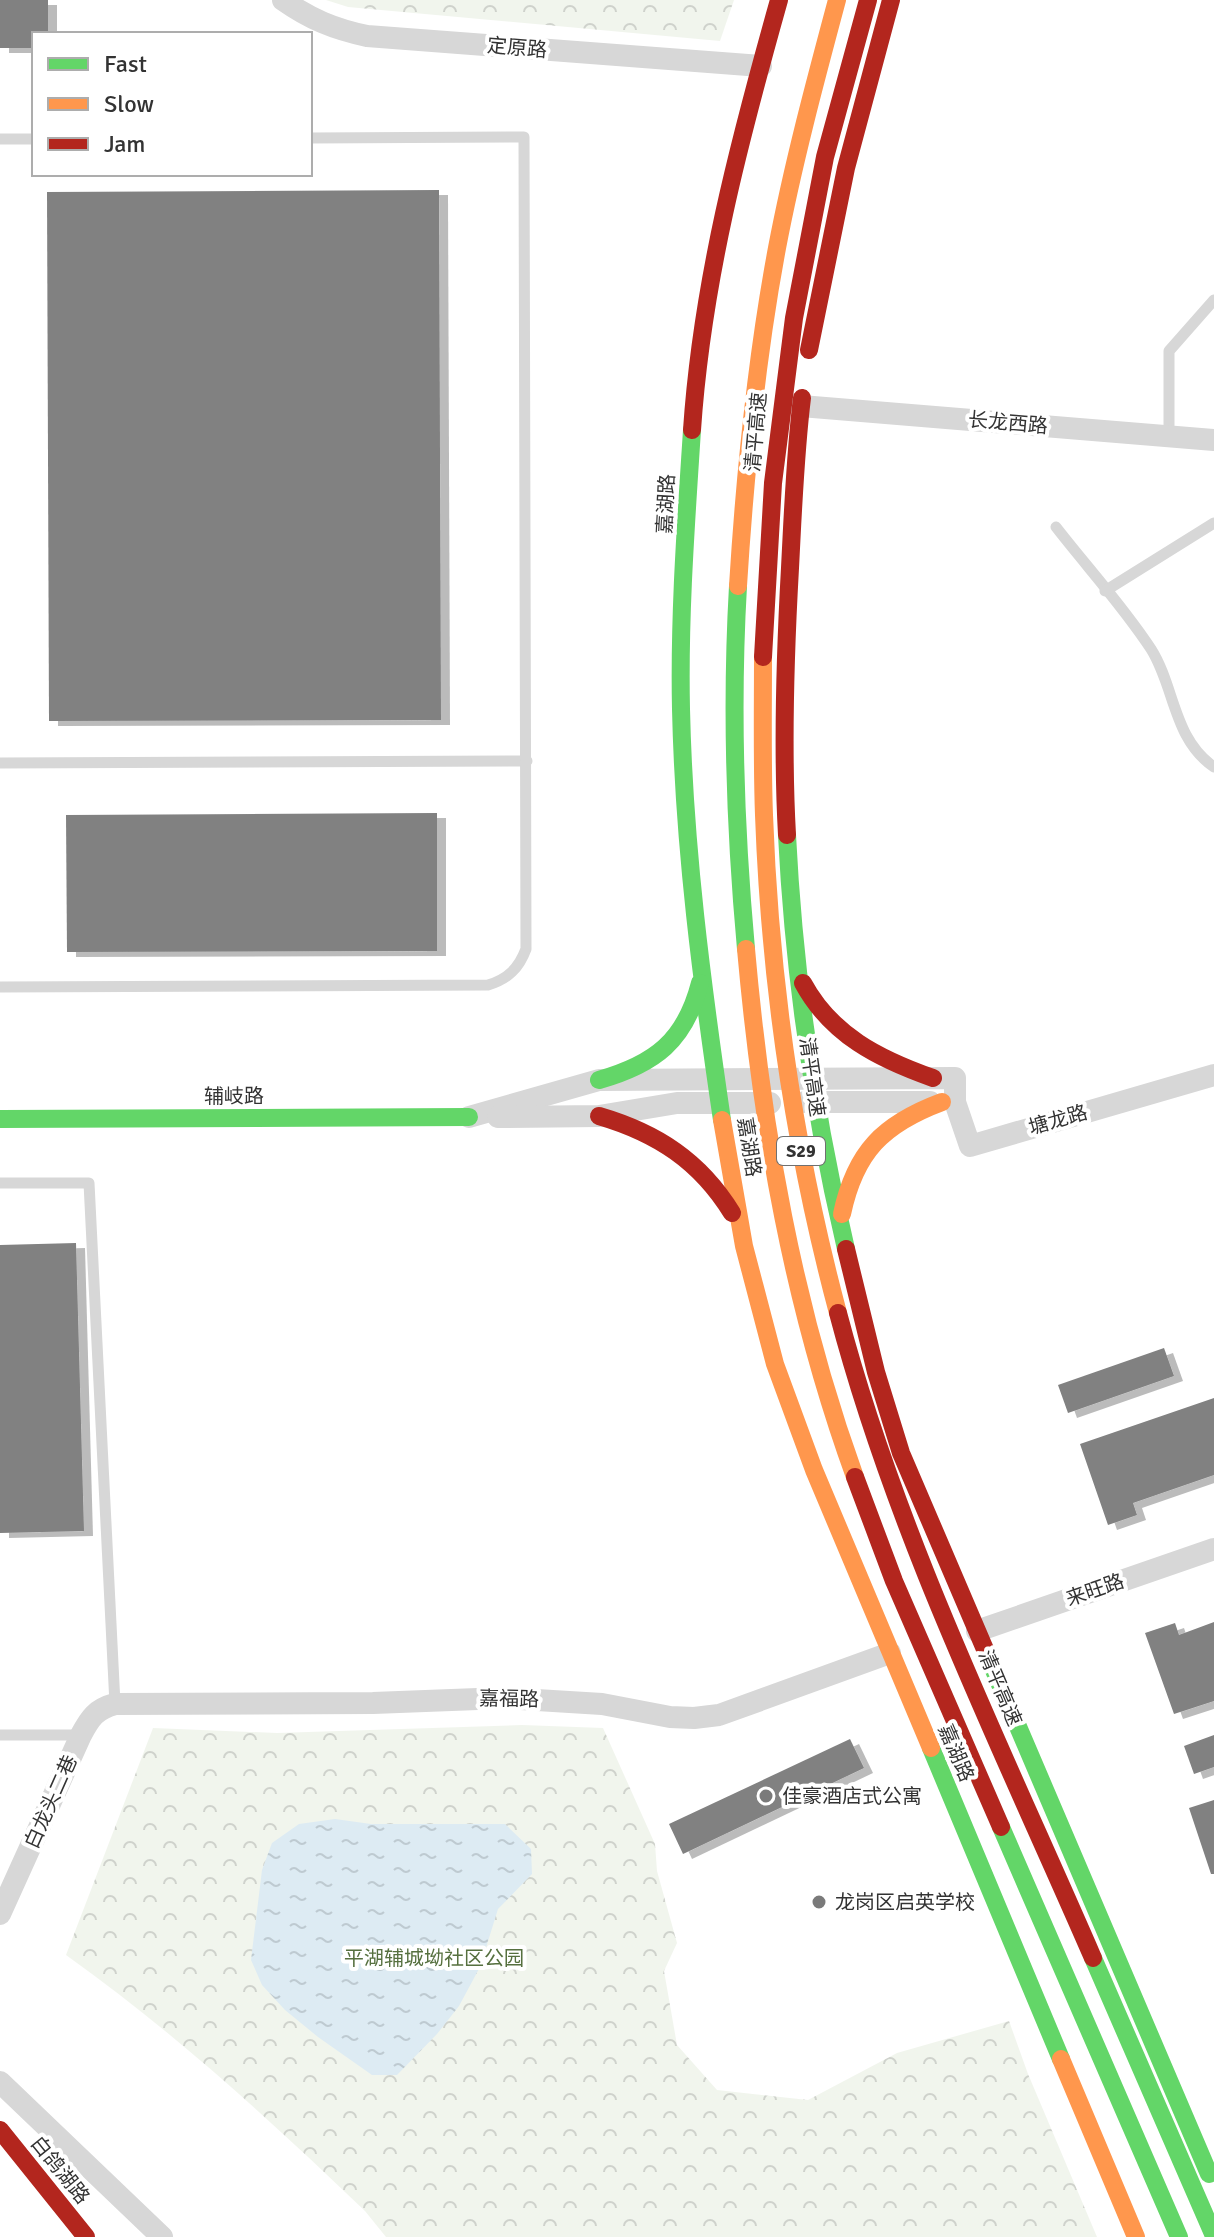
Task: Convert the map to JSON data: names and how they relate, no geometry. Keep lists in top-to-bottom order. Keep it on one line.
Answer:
{"streets":{"main road":["清平高速","嘉湖路","辅岐路","S29","白鸽湖路"],"street":["定原路","长龙西路","塘龙路","来旺路","嘉福路","白龙头二巷"]},"crossings":[["定原路","嘉湖路"],["嘉湖路","嘉福路"],["嘉福路","白龙头二巷"]],"parks":["平湖辅城坳社区公园"],"places":["佳豪酒店式公寓","龙岗区启英学校"],"legend":["Fast","Slow","Jam"]}
